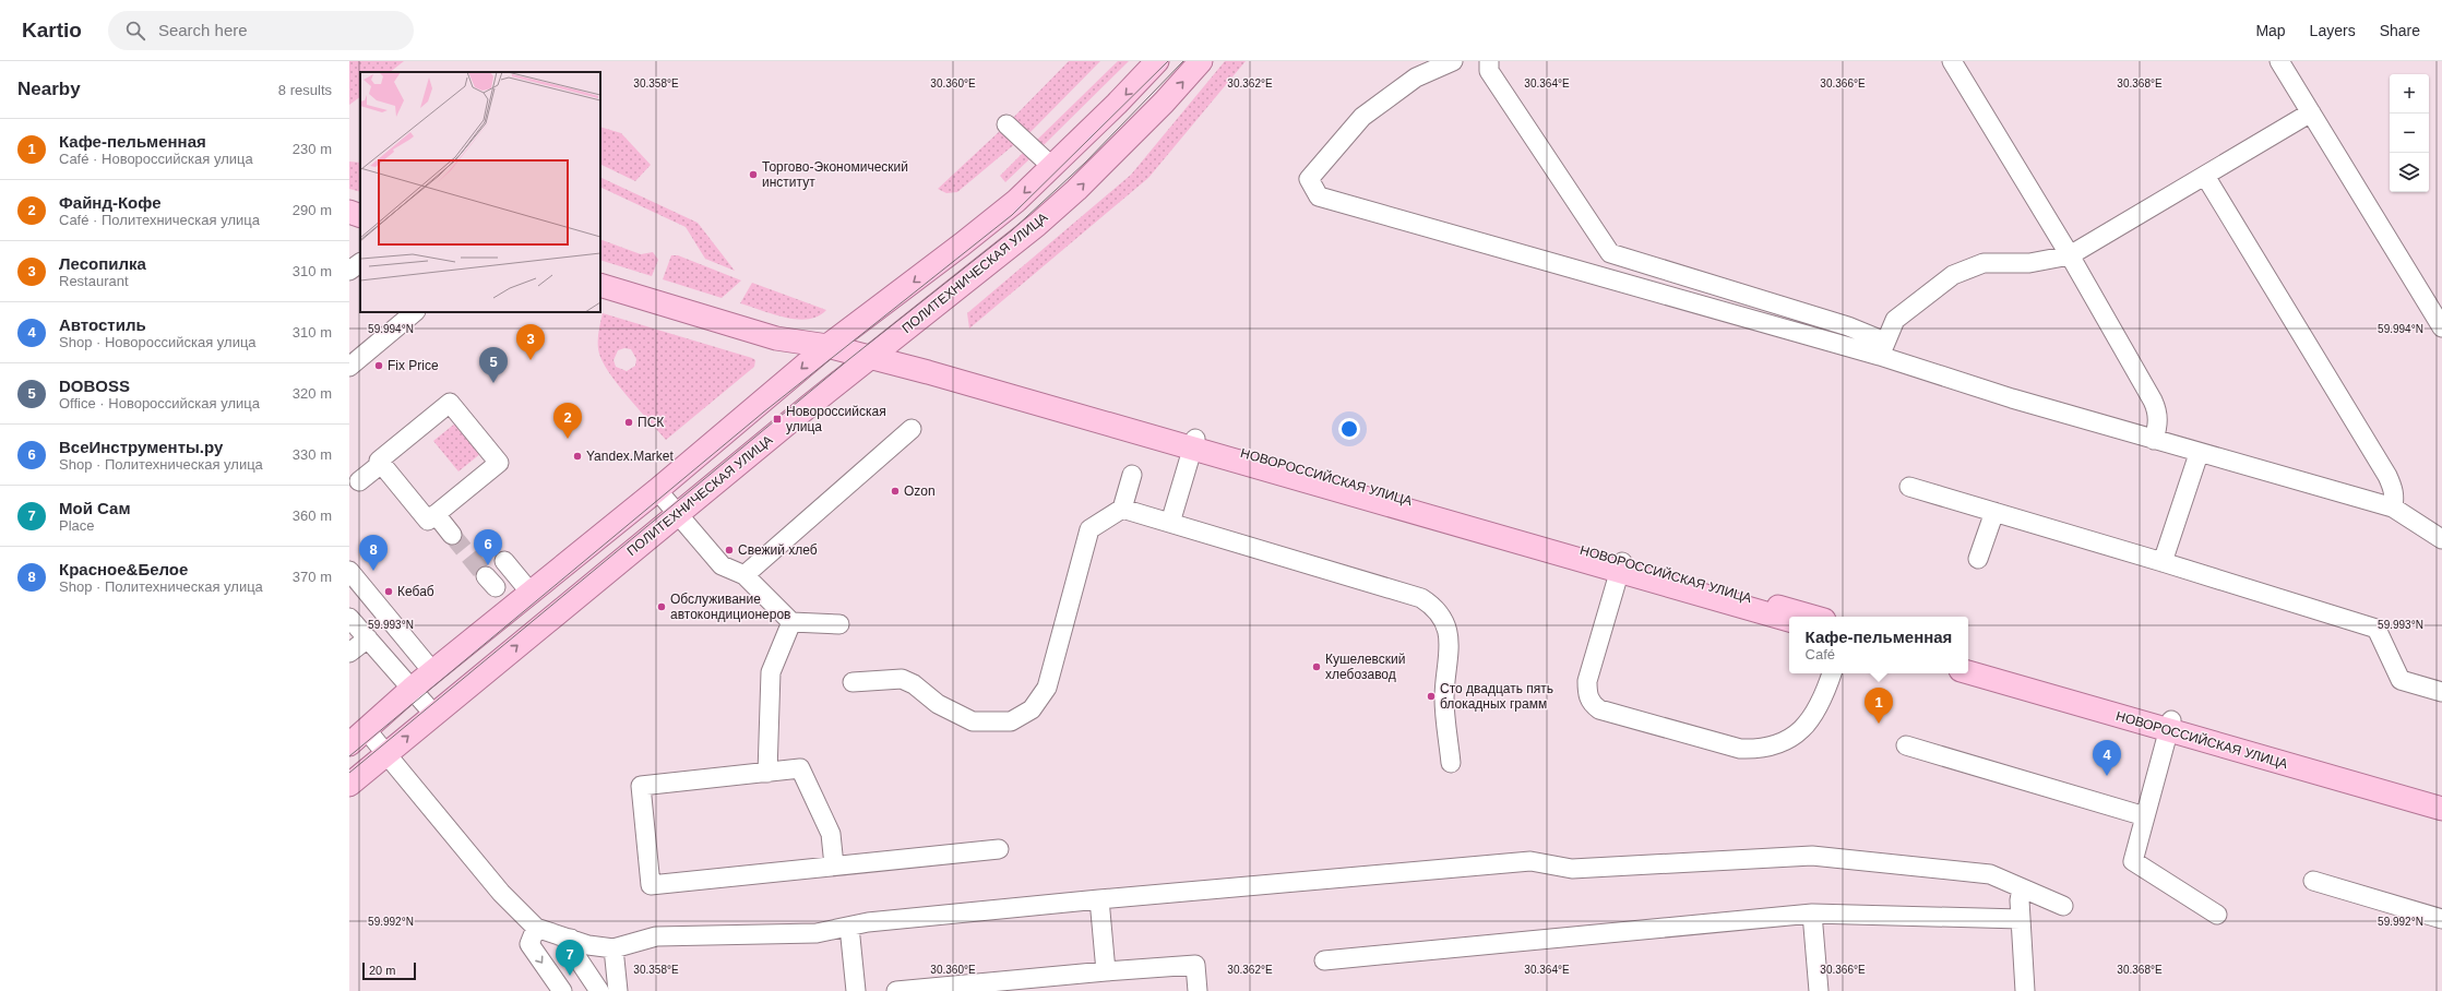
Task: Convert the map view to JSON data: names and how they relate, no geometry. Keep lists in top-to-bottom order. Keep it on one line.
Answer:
{"streets":{"main road":["ПОЛИТЕХНИЧЕСКАЯ УЛИЦА","НОВОРОССИЙСКАЯ УЛИЦА"]},"crossings":[["ПОЛИТЕХНИЧЕСКАЯ УЛИЦА","НОВОРОССИЙСКАЯ УЛИЦА"]],"places":{"other":["Торгово-Экономический институт","Fix Price","ПСК","Yandex.Market","Ozon","Свежий хлеб","Кебаб","Обслуживание автокондиционеров","Кушелевский хлебозавод","Сто двадцать пять блокадных грамм"],"transit":["Новороссийская улица"]},"scale_bar":"20 m","page":{"header":"Kartio","search":"Search here","nav":["Map","Layers","Share"],"heading":["Nearby","8 results"],"map_buttons":["+","−"],"list":[{"mark":"1","name":"Кафе-пельменная","note":"Café · Новороссийская улица","value":"230 m"},{"mark":"2","name":"Файнд-Кофе","note":"Café · Политехническая улица","value":"290 m"},{"mark":"3","name":"Лесопилка","note":"Restaurant","value":"310 m"},{"mark":"4","name":"Автостиль","note":"Shop · Новороссийская улица","value":"310 m"},{"mark":"5","name":"DOBOSS","note":"Office · Новороссийская улица","value":"320 m"},{"mark":"6","name":"ВсеИнструменты.ру","note":"Shop · Политехническая улица","value":"330 m"},{"mark":"7","name":"Мой Сам","note":"Place","value":"360 m"},{"mark":"8","name":"Красное&Белое","note":"Shop · Политехническая улица","value":"370 m"}],"pins":["3","5","2","6","8","1","4","7"],"popup":["Кафе-пельменная","Café"],"scale":"20 m"},"coordinates":["30.358°E","30.360°E","30.362°E","30.364°E","30.366°E","30.368°E","59.994°N","59.993°N","59.992°N"]}
